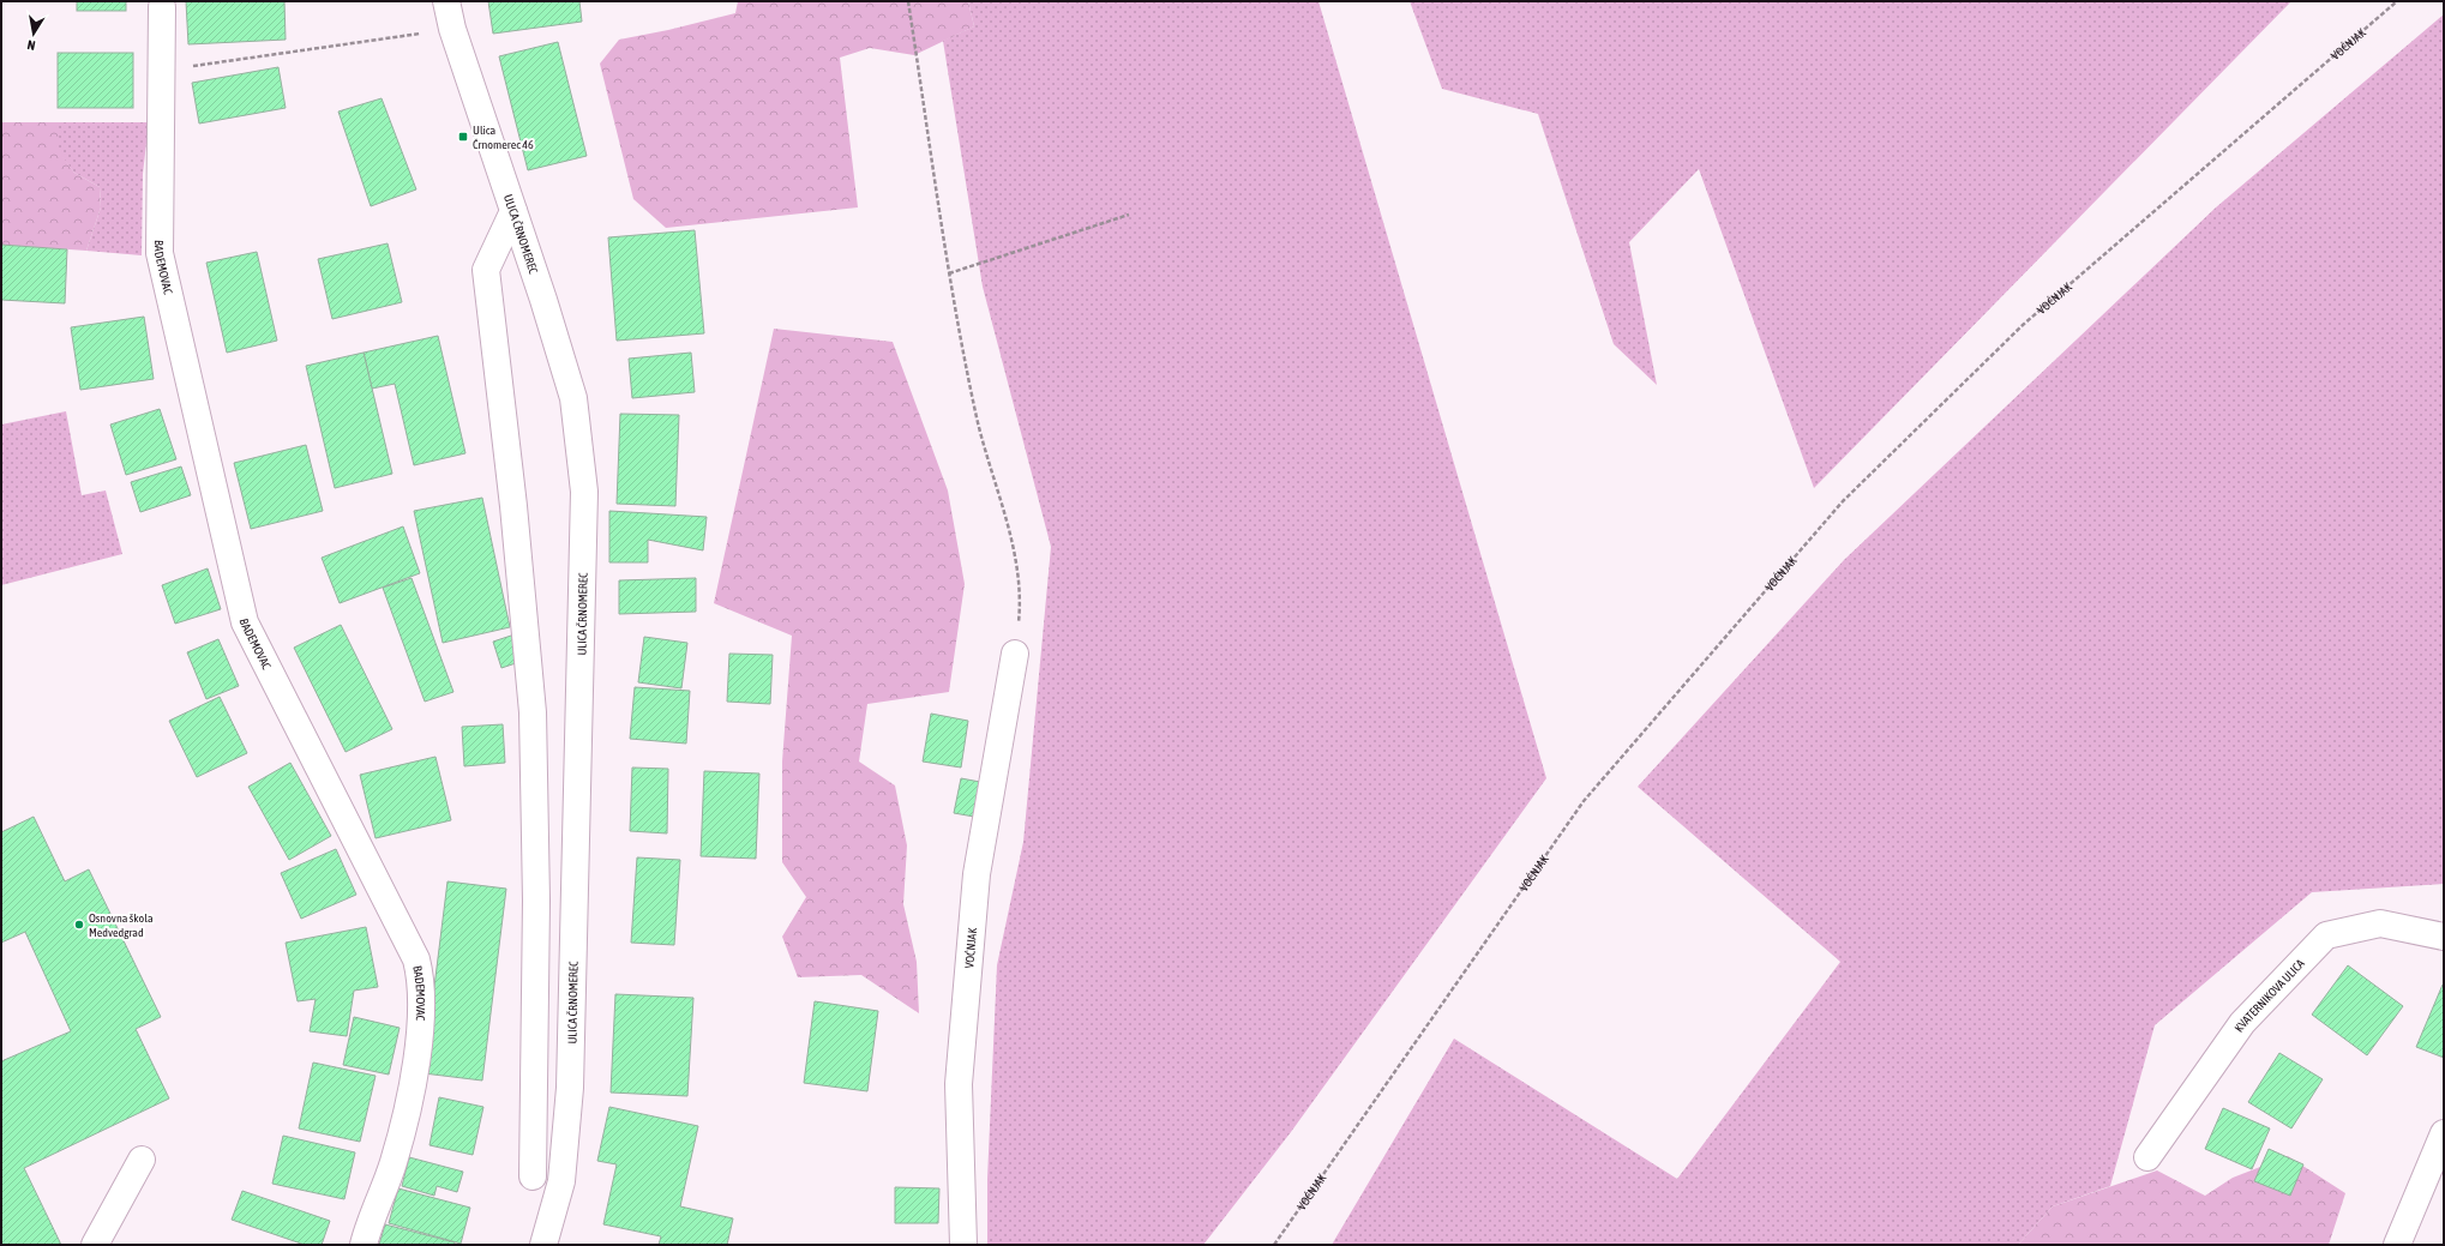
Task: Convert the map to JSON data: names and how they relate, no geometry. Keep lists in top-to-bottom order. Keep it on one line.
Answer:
{"streets":{"street":["VOĆNJAK","ULICA ČRNOMEREC","BADEMOVAC","KVATERNIKOVA ULICA"]},"places":{"transit":["Ulica Črnomerec 46"],"other":["Osnovna škola Medvedgrad"]},"north":"bottom"}
